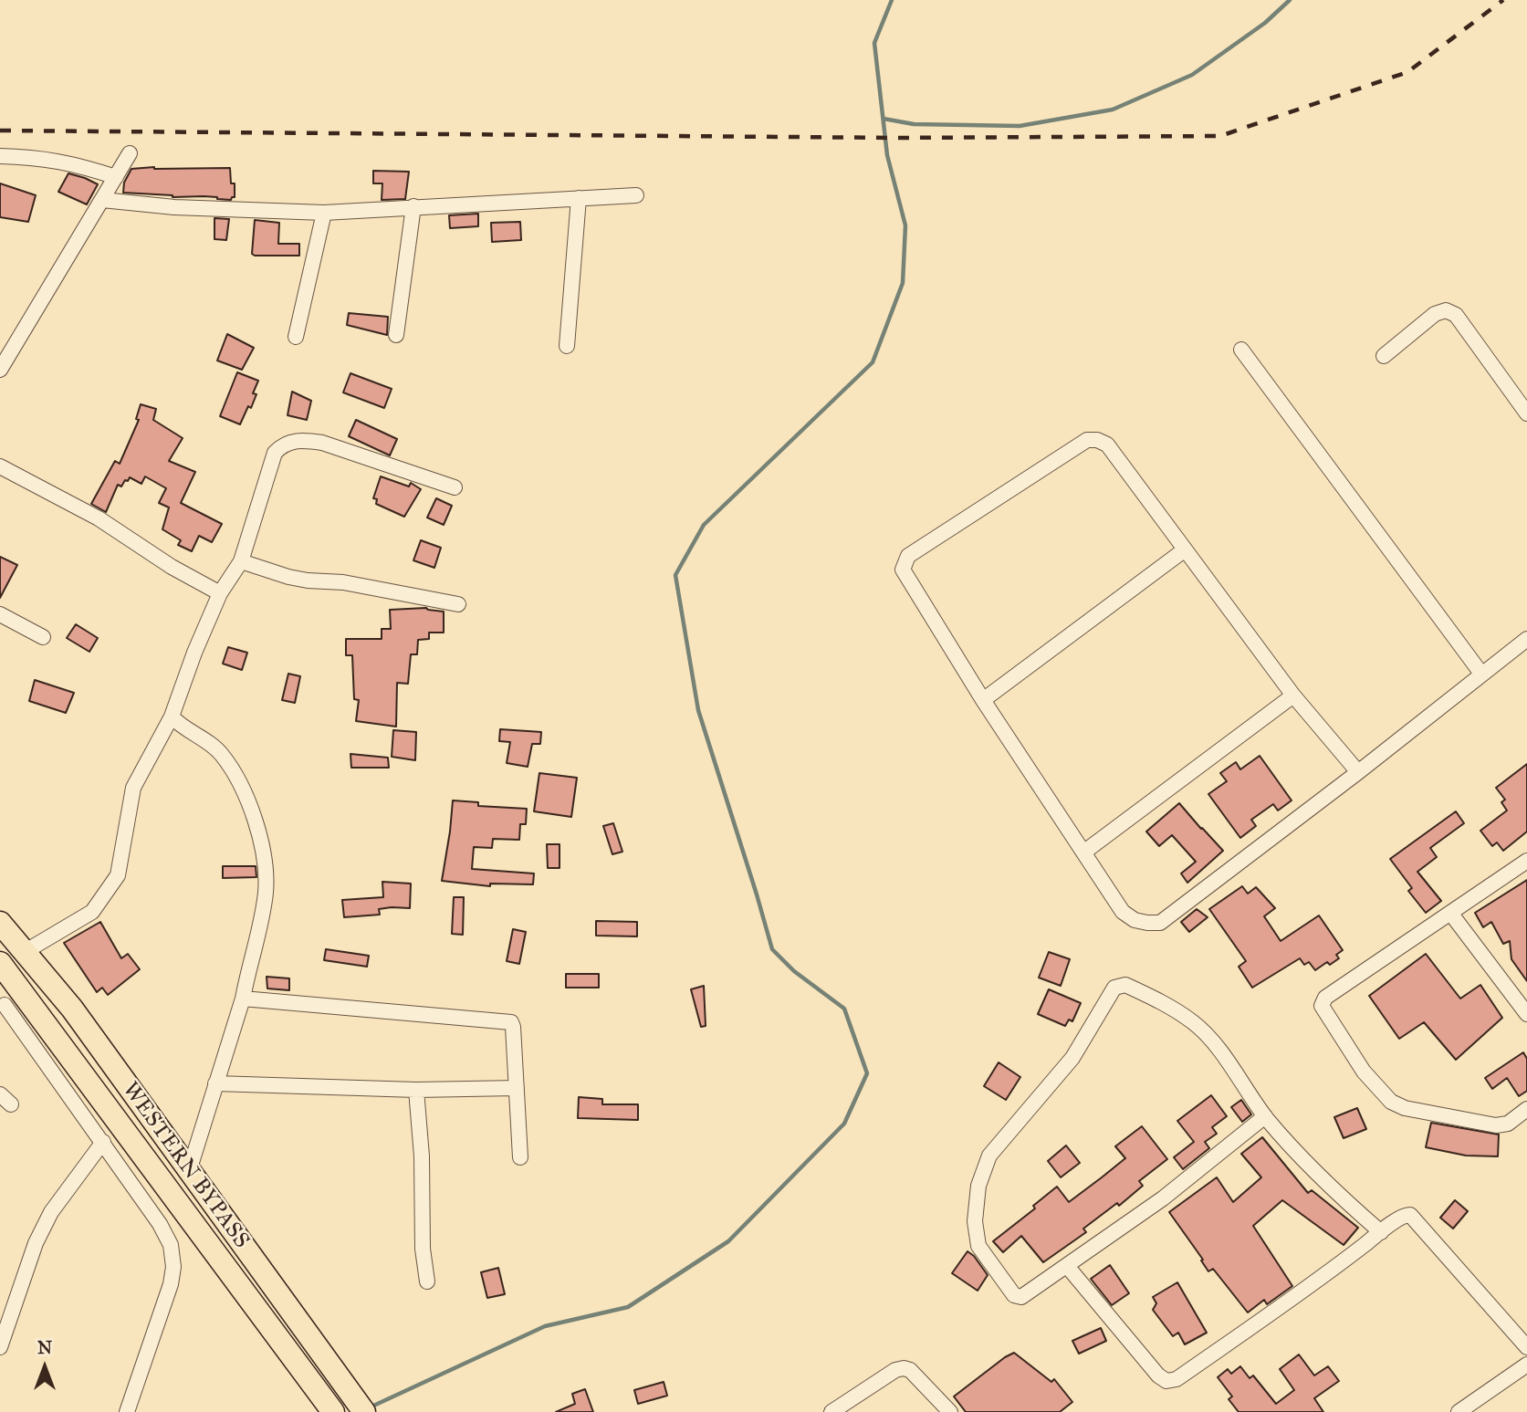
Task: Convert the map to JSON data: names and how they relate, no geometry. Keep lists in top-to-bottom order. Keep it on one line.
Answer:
{"streets":{"main road":["WESTERN BYPASS"]},"north":"top"}
